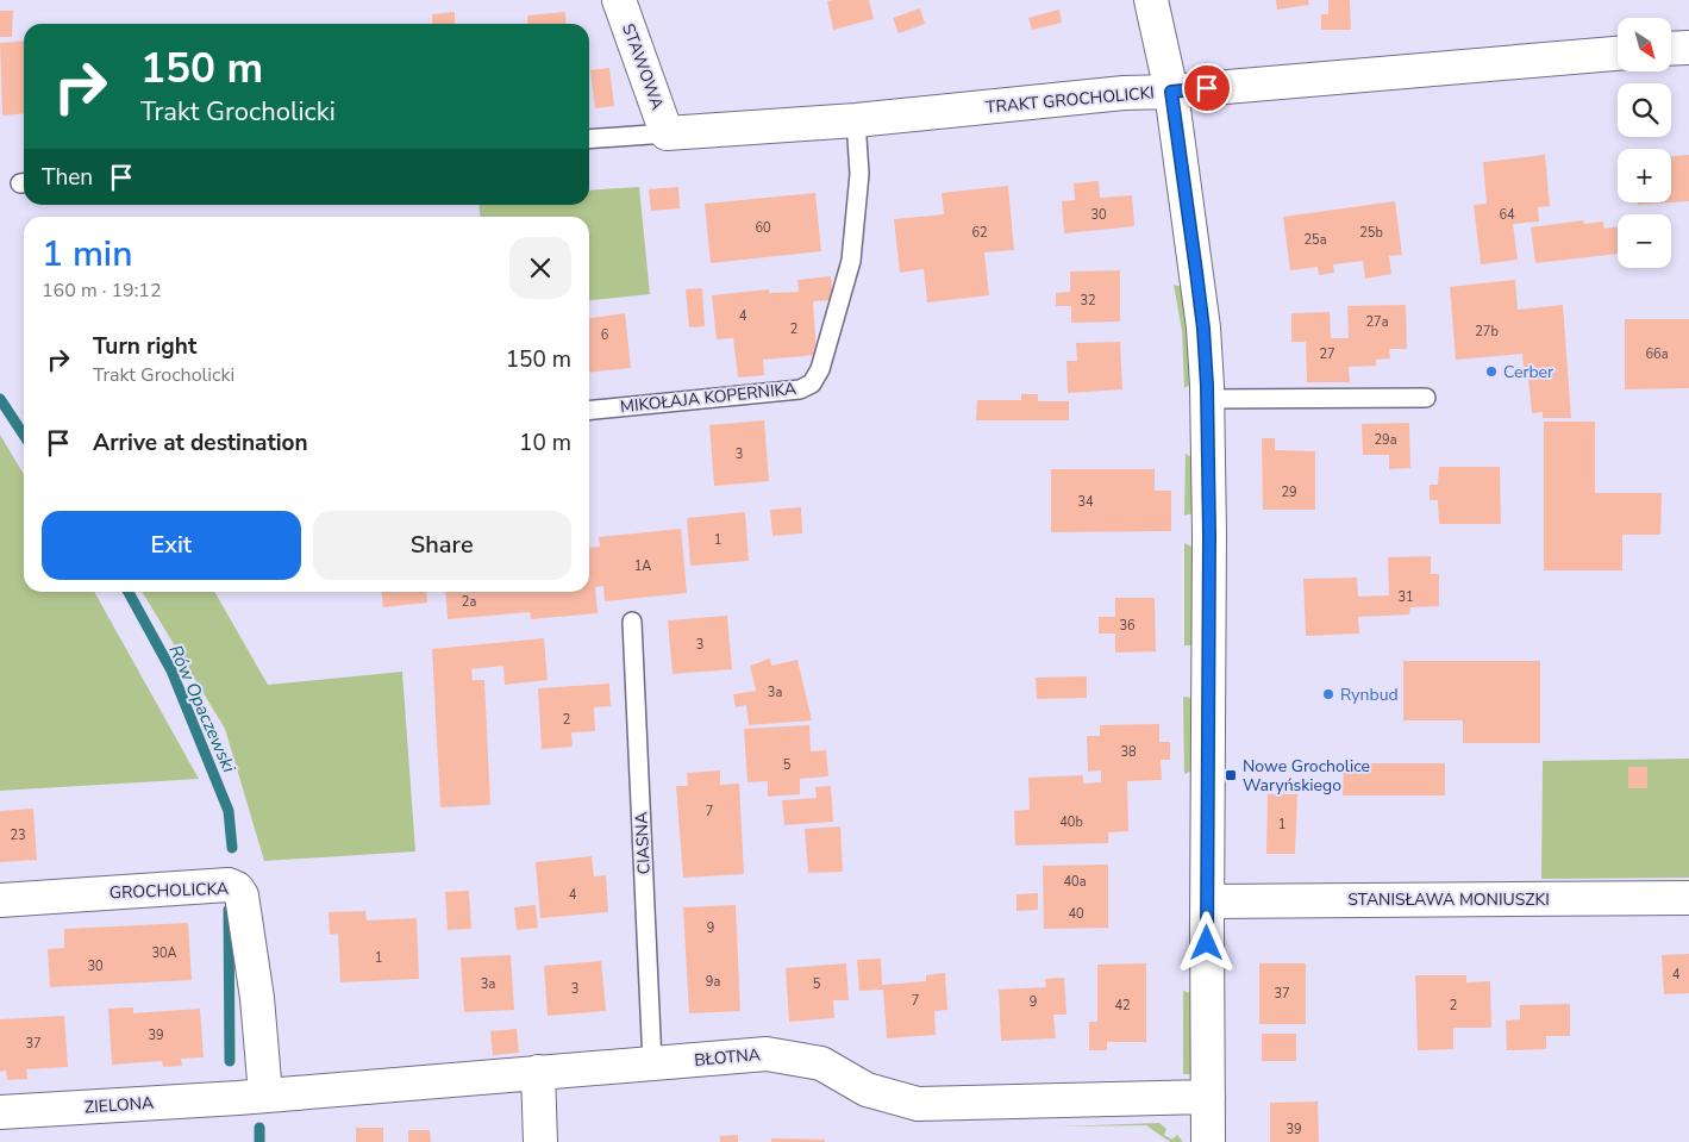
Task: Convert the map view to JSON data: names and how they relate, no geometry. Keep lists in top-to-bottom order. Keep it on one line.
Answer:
{"streets":{"street":["STAWOWA","TRAKT GROCHOLICKI","GROCHOLICKA","STANISŁAWA MONIUSZKI","BŁOTNA","ZIELONA"],"lane":["MIKOŁAJA KOPERNIKA","CIASNA"]},"crossings":[["STAWOWA","TRAKT GROCHOLICKI"],["TRAKT GROCHOLICKI","MIKOŁAJA KOPERNIKA"],["CIASNA","BŁOTNA"],["GROCHOLICKA","BŁOTNA"],["GROCHOLICKA","ZIELONA"],["BŁOTNA","ZIELONA"]],"water":["Rów Opaczewski"],"places":{"other":["Cerber","Rynbud"],"transit":["Nowe Grocholice Waryńskiego"]},"house_numbers":["30","64","60","62","25b","25a","32","4","27a","2","27b","6","27","66a","29a","3","29","34","1","1A","31","2a","36","3","3a","2","38","5","7","40b","1","23","40a","4","40","9","30A","1","30","4","9a","3a","5","3","37","7","9","42","2","39","37","39"],"north":"bottom right","page":{"map_buttons":["+","−"],"turn":["150 m","Trakt Grocholicki"],"then":"Then","heading":["1 min","160 m · 19:12"],"list":[{"name":"Turn right","note":"Trakt Grocholicki","value":"150 m"},{"name":"Arrive at destination","value":"10 m"}],"buttons":["Exit","Share"]}}
